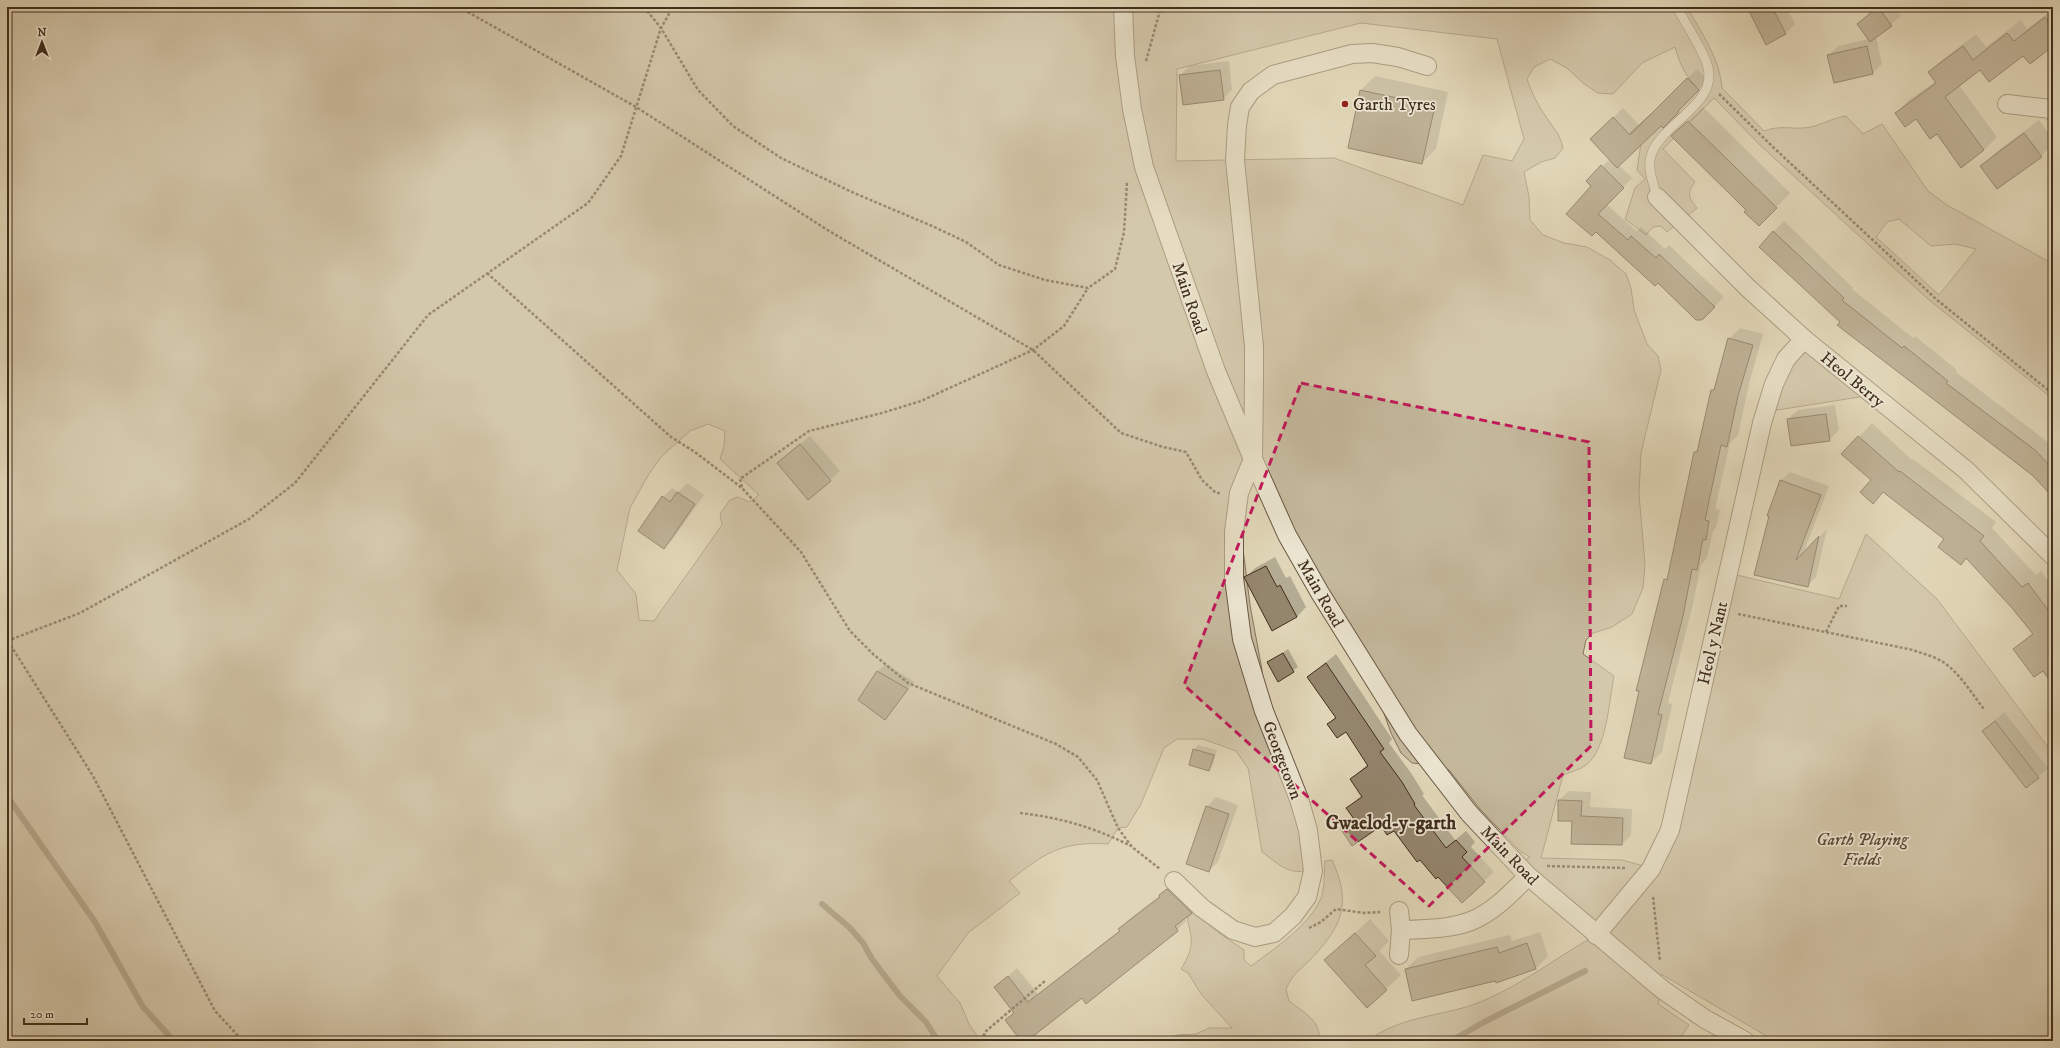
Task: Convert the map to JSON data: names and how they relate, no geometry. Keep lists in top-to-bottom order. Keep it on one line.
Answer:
{"streets":{"street":["Main Road","Heol Berry","Heol y Nant","Georgetown"]},"crossings":[["Main Road","Heol y Nant"],["Main Road","Georgetown"],["Heol Berry","Heol y Nant"]],"districts":["Gwaelod-y-garth"],"parks":["Garth Playing Fields"],"places":["Garth Tyres"],"scale_bar":"20 m","north":"top"}
